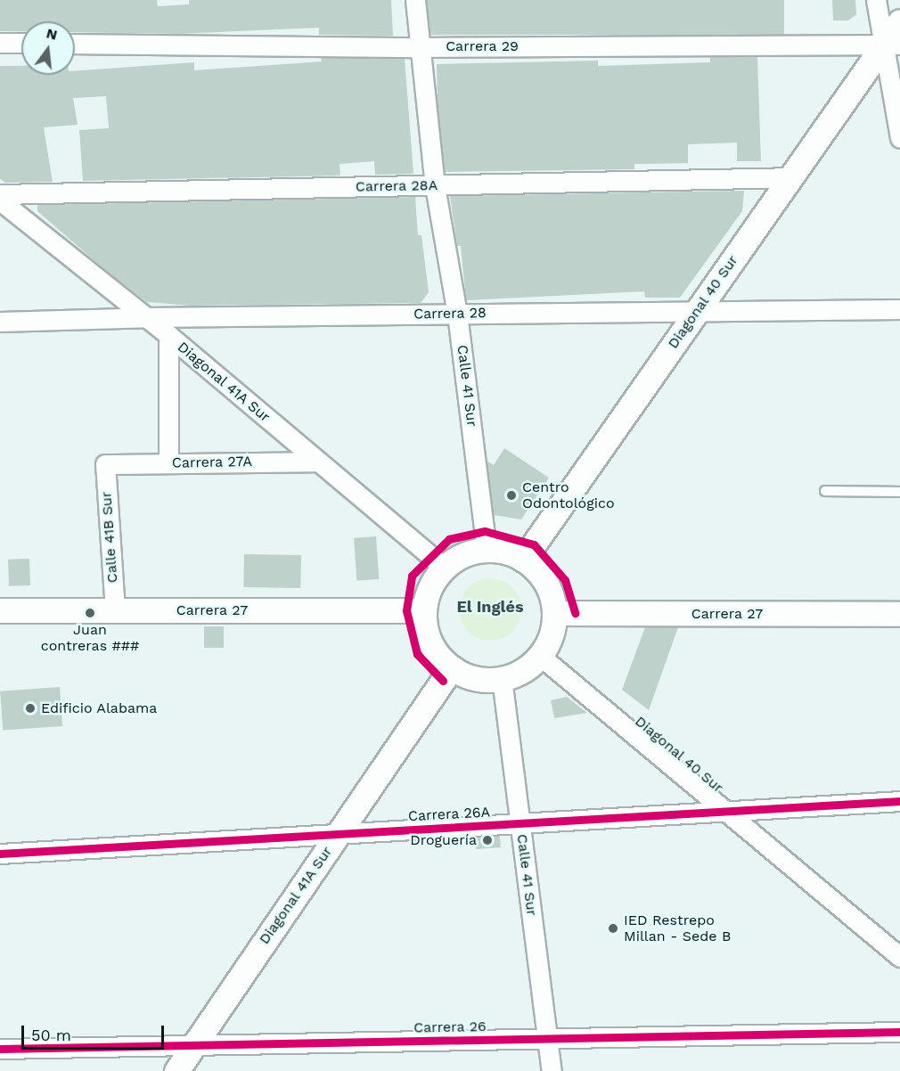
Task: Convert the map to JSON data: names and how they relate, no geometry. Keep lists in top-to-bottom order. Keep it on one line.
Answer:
{"streets":{"street":["Carrera 29","Carrera 28A","Diagonal 40 Sur","Carrera 28","Diagonal 41A Sur","Calle 41 Sur","Carrera 27A","Calle 41B Sur","Carrera 27","Carrera 26A","Carrera 26"]},"crossings":[["Carrera 29","Diagonal 40 Sur"],["Carrera 29","Calle 41 Sur"],["Carrera 28A","Diagonal 40 Sur"],["Carrera 28A","Calle 41 Sur"],["Diagonal 40 Sur","Carrera 28"],["Diagonal 40 Sur","Diagonal 41A Sur"],["Diagonal 40 Sur","Calle 41 Sur"],["Diagonal 40 Sur","Carrera 27"],["Diagonal 40 Sur","Carrera 26A"],["Carrera 28","Diagonal 41A Sur"],["Carrera 28","Calle 41 Sur"],["Diagonal 41A Sur","Calle 41 Sur"],["Diagonal 41A Sur","Carrera 27A"],["Diagonal 41A Sur","Carrera 27"],["Diagonal 41A Sur","Carrera 26A"],["Diagonal 41A Sur","Carrera 26"],["Calle 41 Sur","Carrera 27"],["Calle 41 Sur","Carrera 26A"],["Calle 41 Sur","Carrera 26"],["Carrera 27A","Calle 41B Sur"],["Calle 41B Sur","Carrera 27"]],"districts":["El Inglés"],"places":["Centro Odontológico","Juan contreras ###","Edificio Alabama","Droguería","IED Restrepo Millan - Sede B"],"scale_bar":"50 m","north":"top"}
